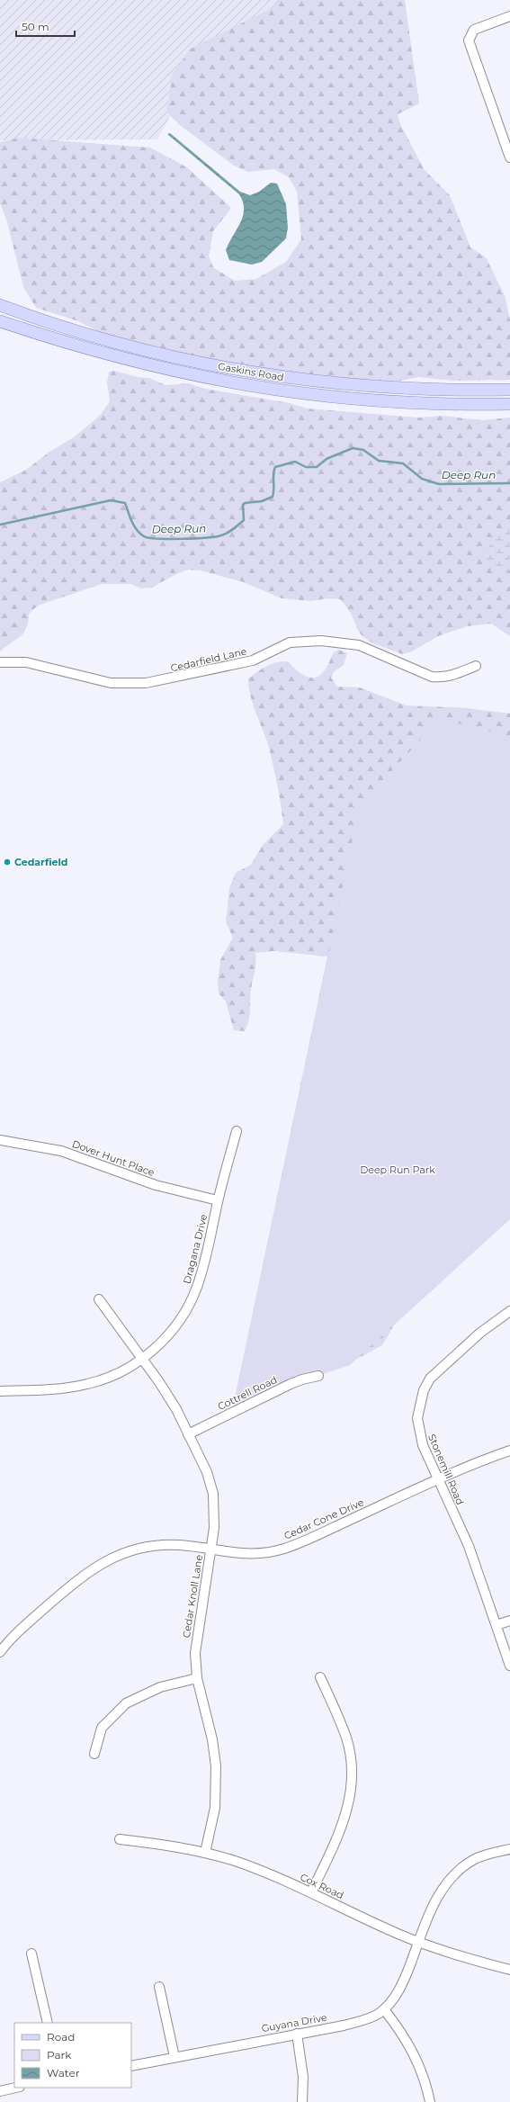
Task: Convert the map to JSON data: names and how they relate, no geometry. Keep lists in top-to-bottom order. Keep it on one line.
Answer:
{"streets":{"main road":["Gaskins Road"],"street":["Cedarfield Lane","Dover Hunt Place","Dragana Drive","Cottrell Road","Stonemill Road","Cedar Cone Drive","Cedar Knoll Lane","Cox Road","Guyana Drive"]},"crossings":[["Dover Hunt Place","Dragana Drive"],["Dragana Drive","Cedar Knoll Lane"],["Cottrell Road","Cedar Knoll Lane"],["Stonemill Road","Cedar Cone Drive"],["Cedar Cone Drive","Cedar Knoll Lane"],["Cedar Knoll Lane","Cox Road"],["Cox Road","Guyana Drive"]],"water":["Deep Run"],"parks":["Deep Run Park"],"places":["Cedarfield"],"legend":["Road","Park","Water"],"scale_bar":"50 m"}
